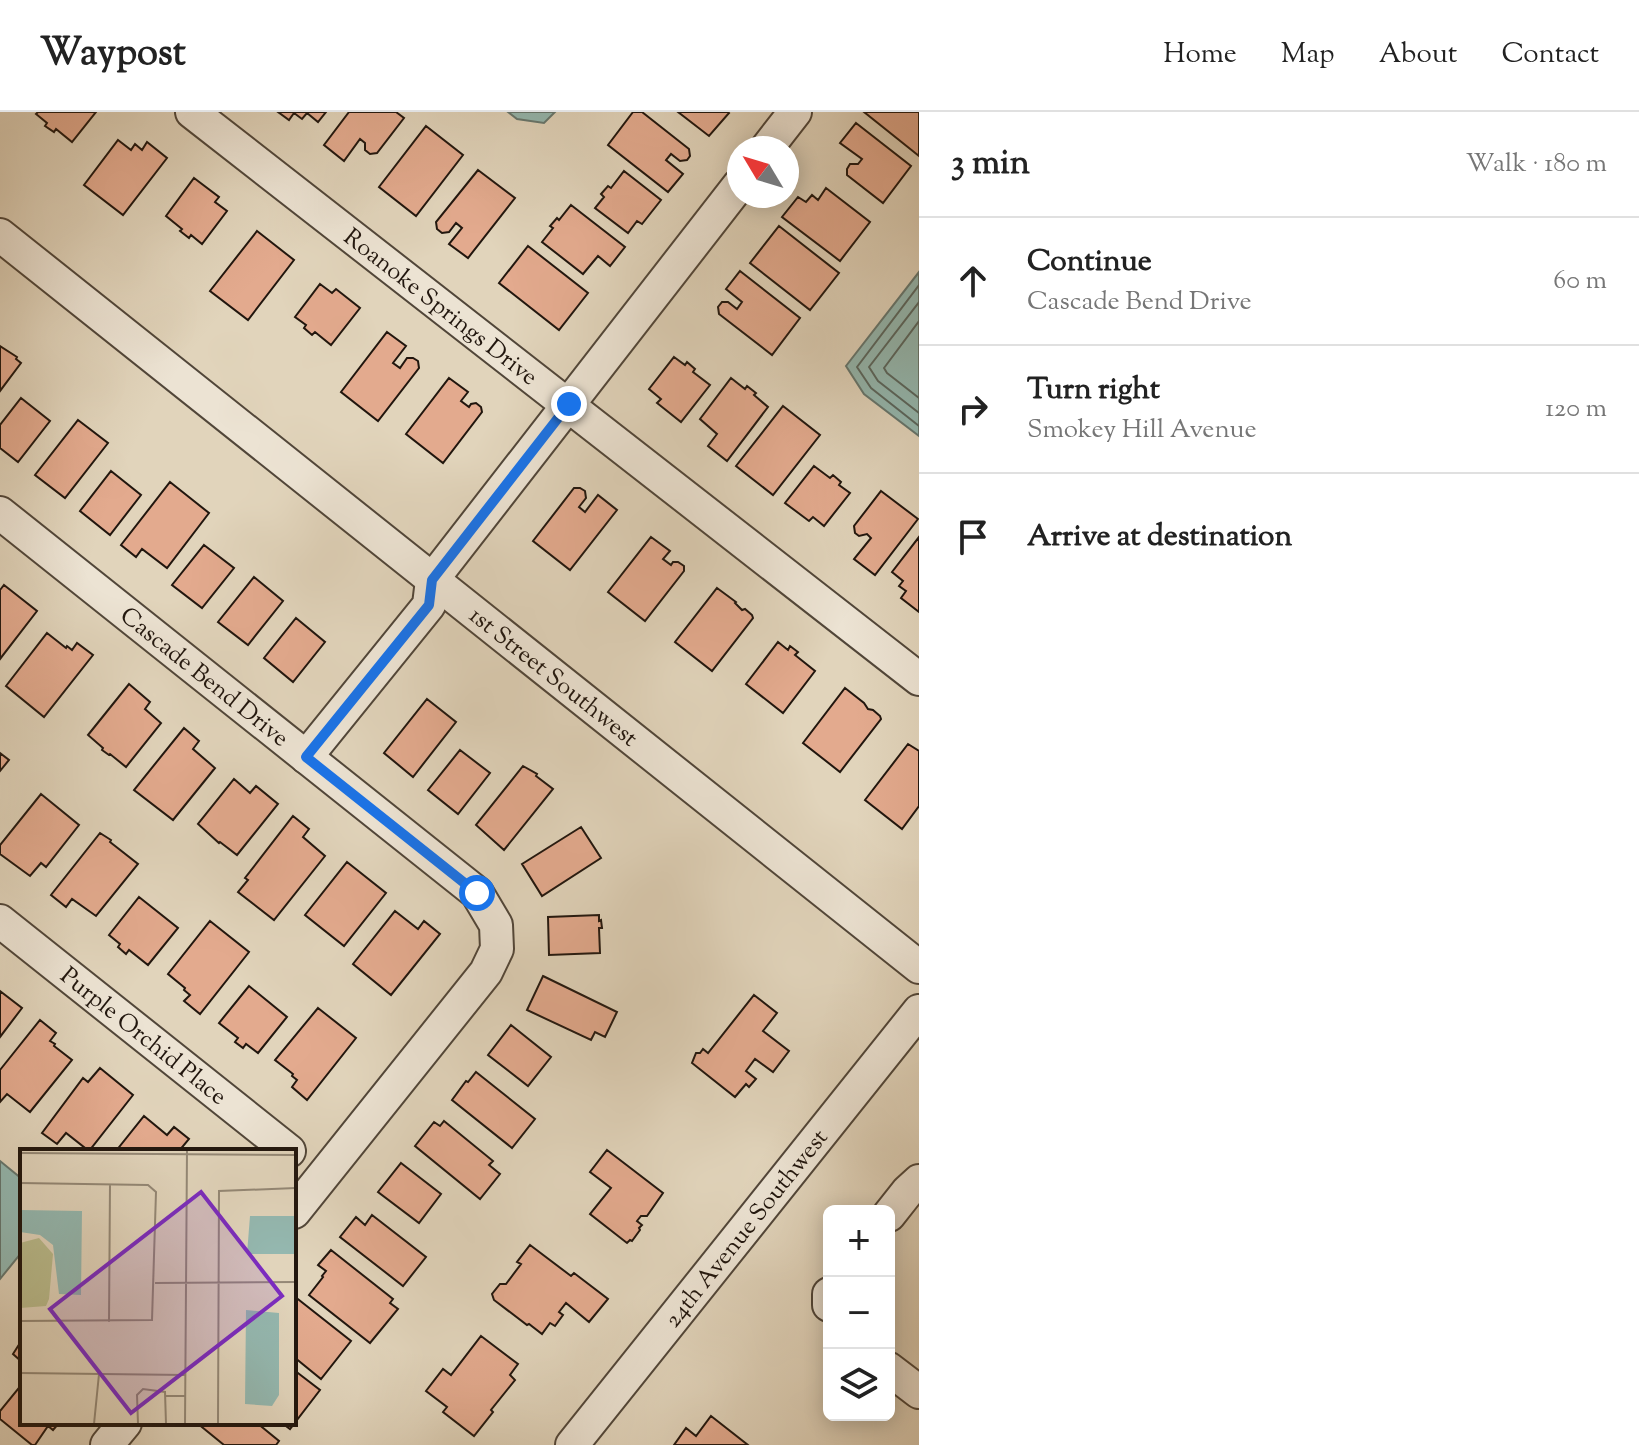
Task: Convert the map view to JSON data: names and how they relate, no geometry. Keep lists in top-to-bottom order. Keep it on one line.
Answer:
{"streets":{"street":["Roanoke Springs Drive","Cascade Bend Drive","1st Street Southwest","Purple Orchid Place","24th Avenue Southwest"]},"north":"top left","page":{"header":"Waypost","nav":["Home","Map","About","Contact"],"heading":["3 min","Walk · 180 m"],"list":[["Continue","Cascade Bend Drive","60 m"],["Turn right","Smokey Hill Avenue","120 m"],"Arrive at destination"],"map_buttons":["+","−"]}}
